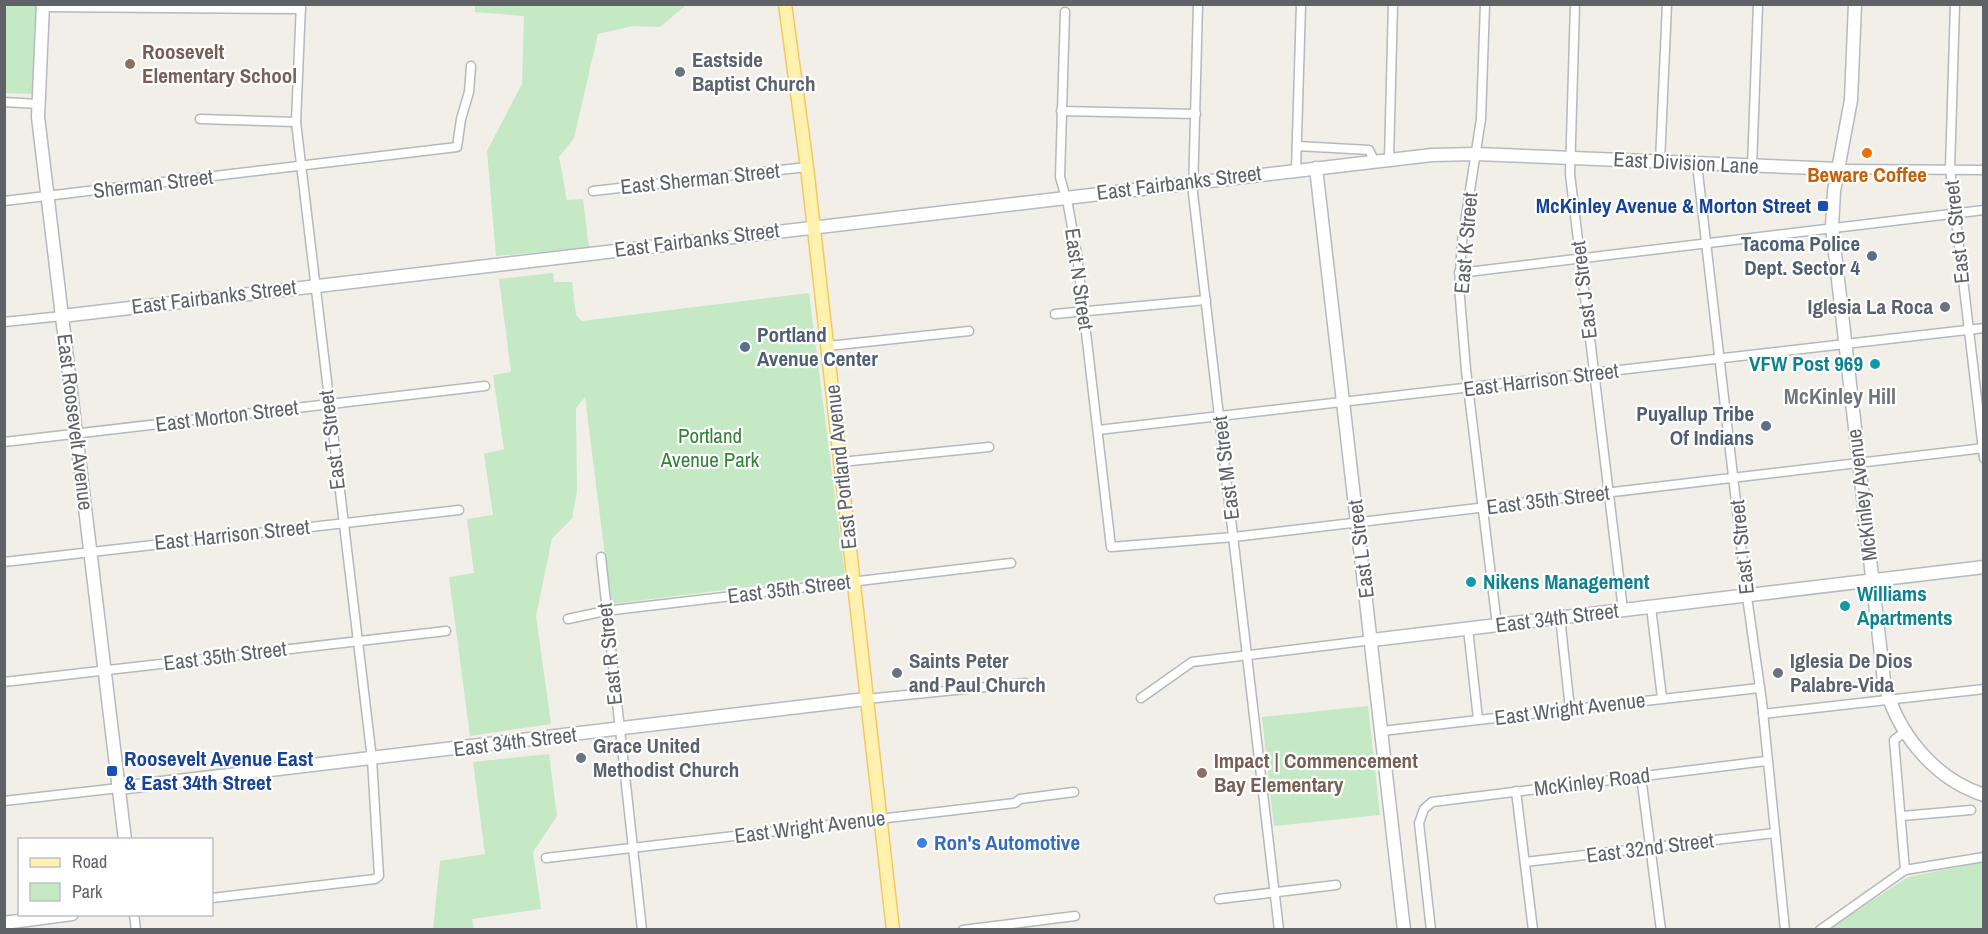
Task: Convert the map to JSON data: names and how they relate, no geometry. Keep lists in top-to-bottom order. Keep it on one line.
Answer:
{"streets":{"main road":["East Portland Avenue"],"street":["East Division Lane","East Sherman Street","East Fairbanks Street","Sherman Street","East G Street","East K Street","East N Street","East J Street","East Harrison Street","East Morton Street","East Roosevelt Avenue","East T Street","East M Street","McKinley Avenue","East 35th Street","East I Street","East L Street","East 34th Street","East R Street","East Wright Avenue","McKinley Road","East 32nd Street"]},"crossings":[["East Division Lane","East Fairbanks Street"],["East Division Lane","East G Street"],["East Division Lane","East K Street"],["East Division Lane","East J Street"],["East Division Lane","McKinley Avenue"],["East Division Lane","East I Street"],["East Sherman Street","East Portland Avenue"],["East Fairbanks Street","East N Street"],["East Fairbanks Street","East Roosevelt Avenue"],["East Fairbanks Street","East T Street"],["East Fairbanks Street","East Portland Avenue"],["East Fairbanks Street","East M Street"],["East Fairbanks Street","East L Street"],["Sherman Street","East Roosevelt Avenue"],["Sherman Street","East T Street"],["East G Street","East Harrison Street"],["East G Street","East 35th Street"],["East K Street","East Harrison Street"],["East K Street","East 35th Street"],["East K Street","East 34th Street"],["East N Street","East Harrison Street"],["East N Street","East 35th Street"],["East J Street","East Harrison Street"],["East J Street","East 35th Street"],["East J Street","East 34th Street"],["East Harrison Street","East Roosevelt Avenue"],["East Harrison Street","East T Street"],["East Harrison Street","East M Street"],["East Harrison Street","McKinley Avenue"],["East Harrison Street","East I Street"],["East Harrison Street","East L Street"],["East Morton Street","East Roosevelt Avenue"],["East Morton Street","East T Street"],["East Roosevelt Avenue","East 35th Street"],["East Roosevelt Avenue","East 34th Street"],["East T Street","East 35th Street"],["East T Street","East 34th Street"],["East Portland Avenue","East 35th Street"],["East Portland Avenue","East 34th Street"],["East Portland Avenue","East Wright Avenue"],["East M Street","East 35th Street"],["East M Street","East 34th Street"],["McKinley Avenue","East 35th Street"],["McKinley Avenue","East 34th Street"],["East 35th Street","East I Street"],["East 35th Street","East L Street"],["East 35th Street","East R Street"],["East I Street","East 34th Street"],["East I Street","East Wright Avenue"],["East I Street","McKinley Road"],["East I Street","East 32nd Street"],["East L Street","East 34th Street"],["East L Street","East Wright Avenue"],["East 34th Street","East R Street"],["East R Street","East Wright Avenue"]],"districts":["McKinley Hill"],"parks":["Portland Avenue Park"],"places":{"other":["Roosevelt Elementary School","Eastside Baptist Church","Beware Coffee","Tacoma Police Dept. Sector 4","Iglesia La Roca","Portland Avenue Center","VFW Post 969","Puyallup Tribe Of Indians","Nikens Management","Williams Apartments","Saints Peter and Paul Church","Iglesia De Dios Palabre-Vida","Grace United Methodist Church","Impact | Commencement Bay Elementary","Ron's Automotive"],"transit":["McKinley Avenue & Morton Street","Roosevelt Avenue East & East 34th Street"]},"legend":["Road","Park"]}
